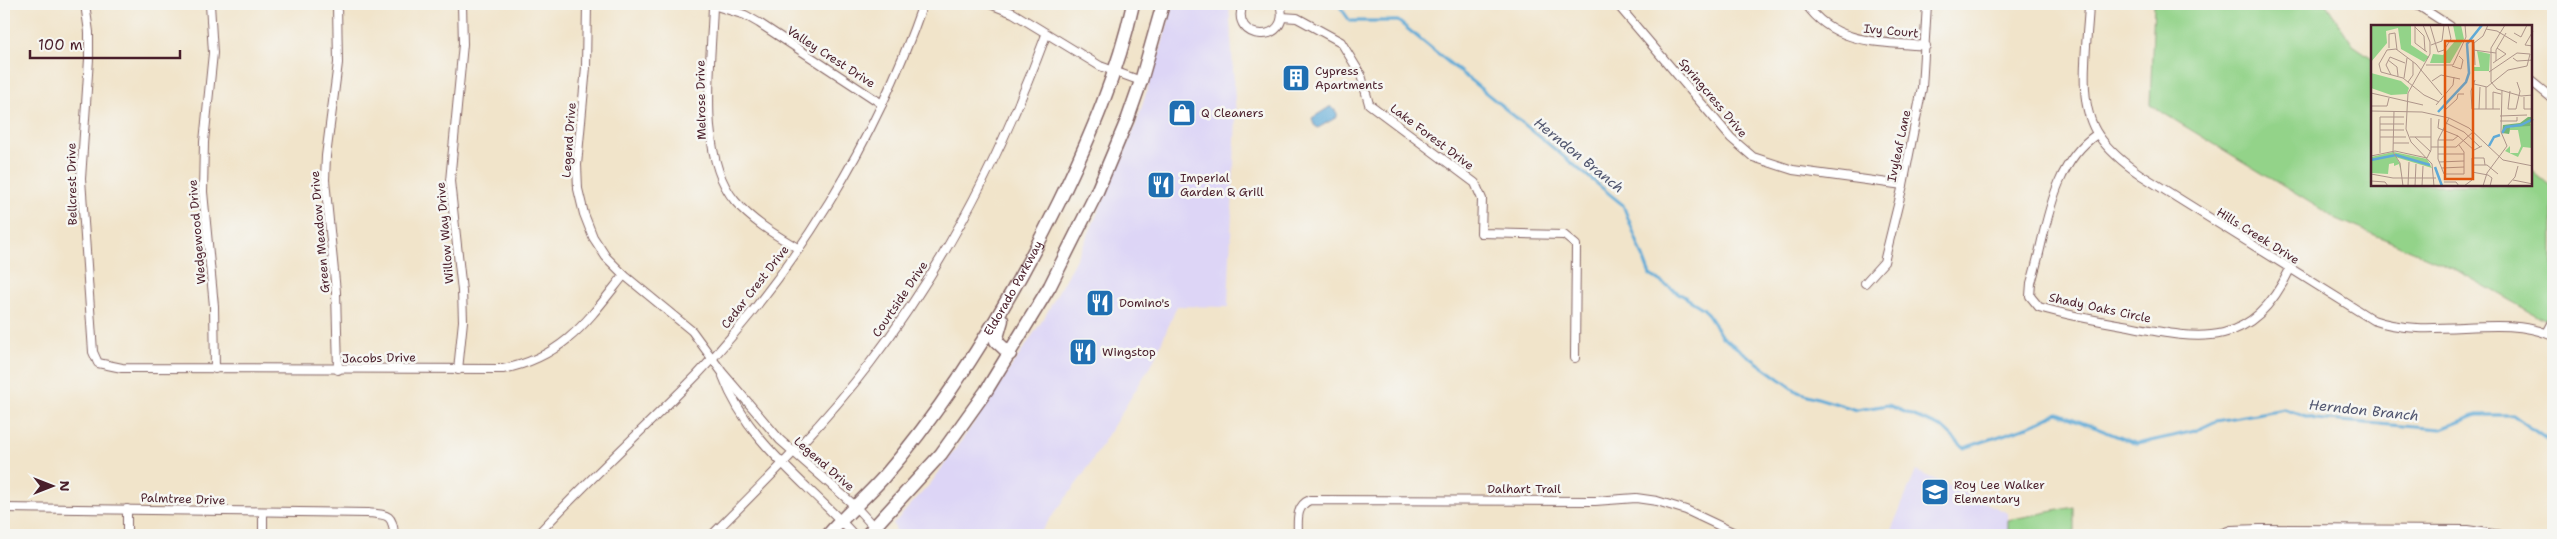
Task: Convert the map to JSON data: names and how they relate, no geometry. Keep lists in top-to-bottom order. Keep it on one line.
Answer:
{"streets":{"main road":["Eldorado Parkway"],"street":["Ivy Court","Valley Crest Drive","Springcress Drive","Melrose Drive","Lake Forest Drive","Legend Drive","Ivyleaf Lane","Bellcrest Drive","Wedgewood Drive","Green Meadow Drive","Willow Way Drive","Hills Creek Drive","Cedar Crest Drive","Courtside Drive","Shady Oaks Circle","Jacobs Drive","Dalhart Trail","Palmtree Drive"]},"crossings":[["Ivy Court","Ivyleaf Lane"],["Valley Crest Drive","Melrose Drive"],["Valley Crest Drive","Cedar Crest Drive"],["Springcress Drive","Ivyleaf Lane"],["Melrose Drive","Cedar Crest Drive"],["Legend Drive","Cedar Crest Drive"],["Legend Drive","Eldorado Parkway"],["Legend Drive","Courtside Drive"],["Legend Drive","Jacobs Drive"],["Bellcrest Drive","Jacobs Drive"],["Wedgewood Drive","Jacobs Drive"],["Green Meadow Drive","Jacobs Drive"],["Willow Way Drive","Jacobs Drive"],["Hills Creek Drive","Shady Oaks Circle"]],"water":["Herndon Branch"],"places":{"building":["Cypress Apartments"],"shop":["Q Cleaners"],"restaurant":["Imperial Garden & Grill","Domino's","Wingstop"],"school or university":["Roy Lee Walker Elementary"]},"scale_bar":"100 m","north":"right"}
